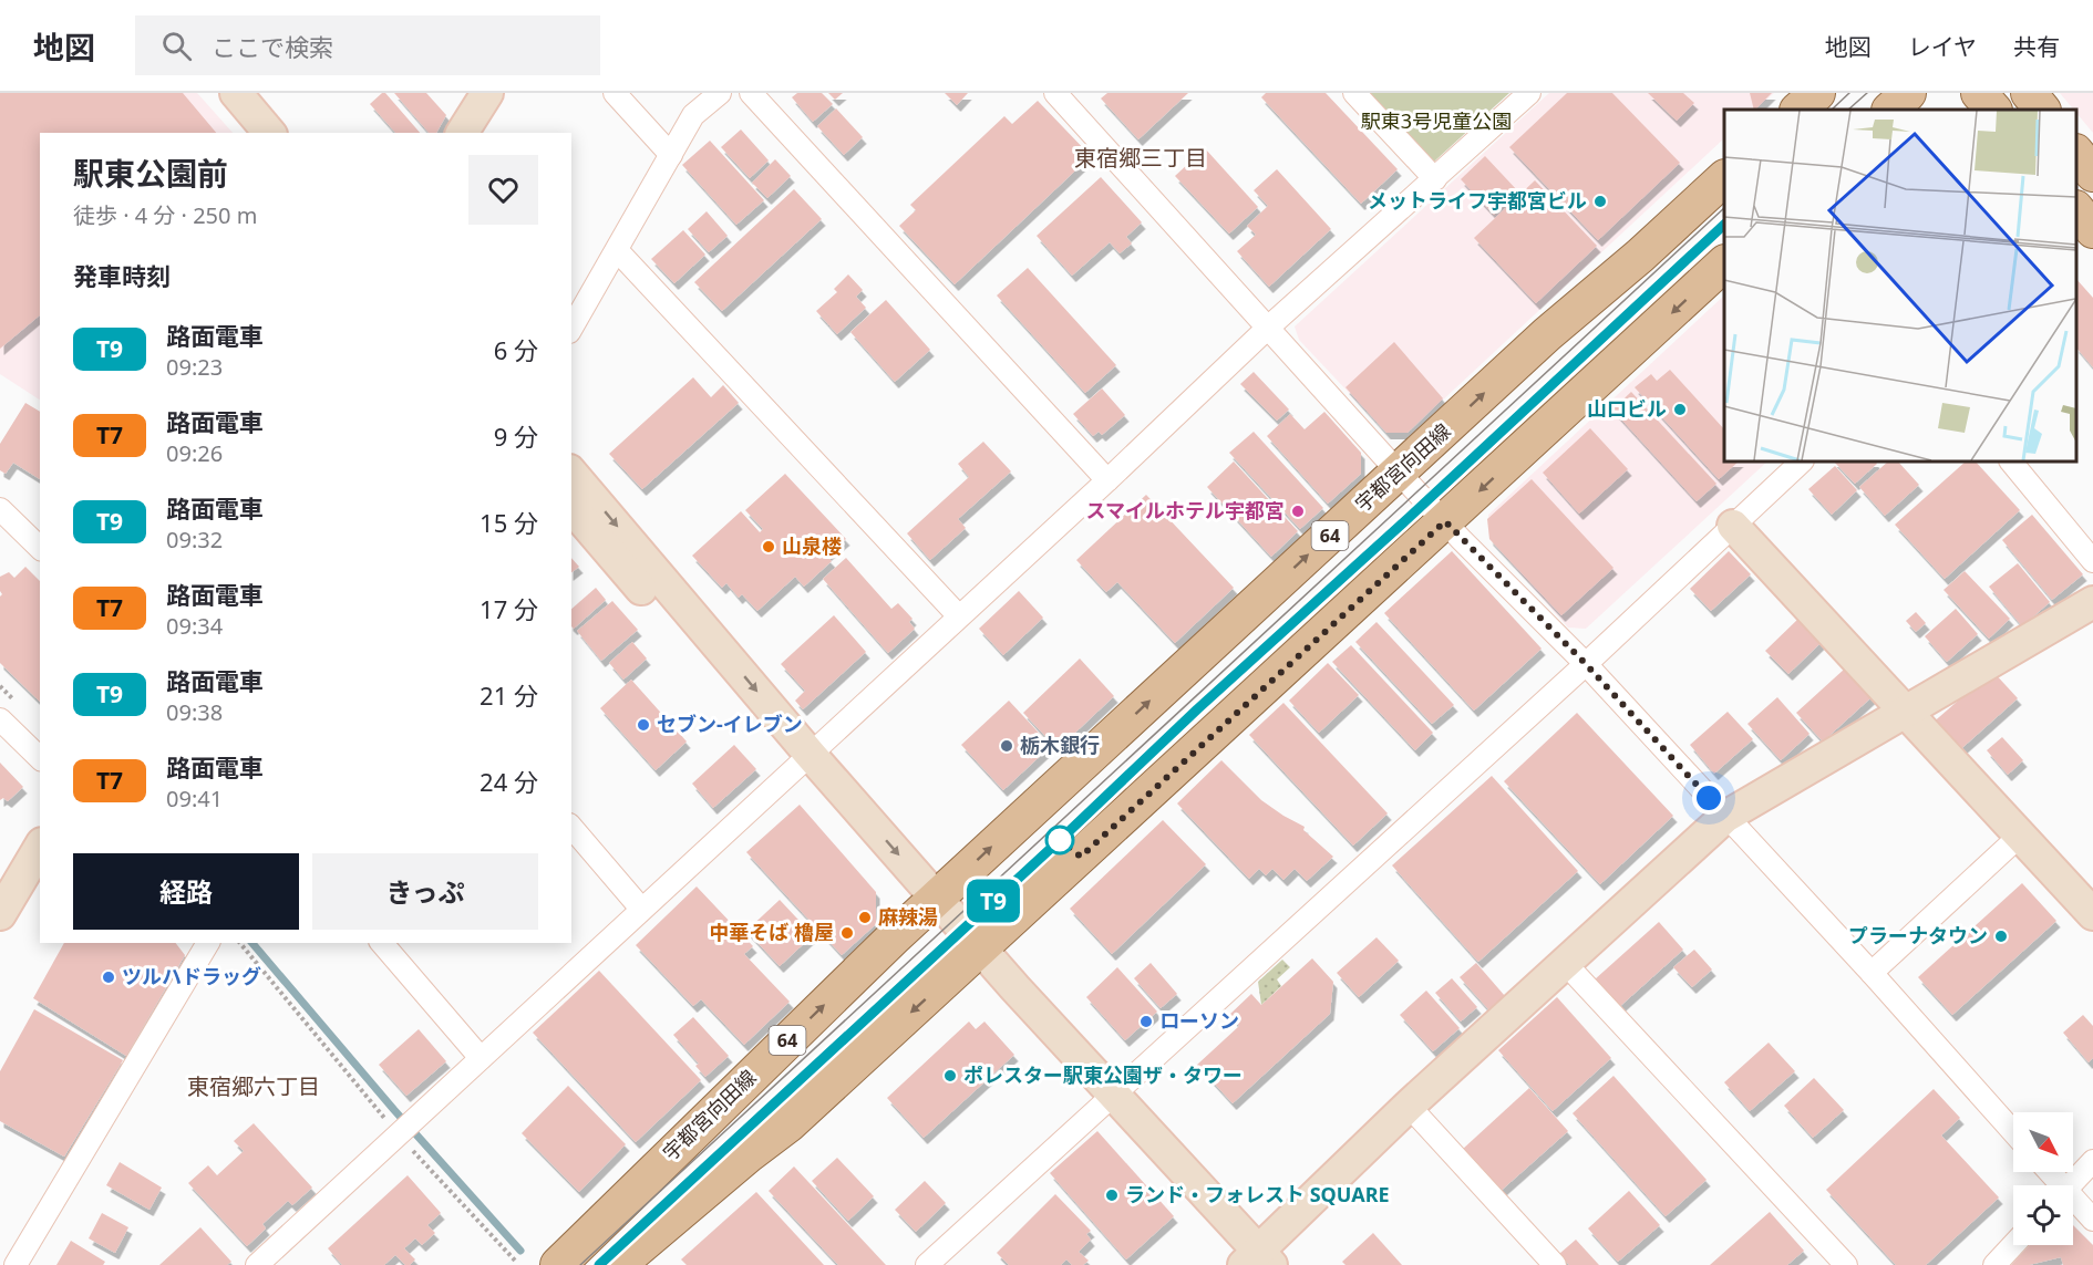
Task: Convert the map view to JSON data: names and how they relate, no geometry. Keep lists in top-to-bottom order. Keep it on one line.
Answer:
{"streets":{"main road":["宇都宮向田線","64"]},"districts":["東宿郷三丁目","東宿郷六丁目"],"parks":["駅東3号児童公園"],"places":["メットライフ宇都宮ビル","山口ビル","スマイルホテル宇都宮","山泉楼","セブン-イレブン","栃木銀行","麻辣湯","中華そば 櫓屋","プラーナタウン","ツルハドラッグ","ローソン","ポレスター駅東公園ザ・タワー","ランド・フォレスト SQUARE"],"lines":["tram line T9"],"north":"bottom right","page":{"header":"地図","search":"ここで検索","nav":["地図","レイヤ","共有"],"on_map":"T9","heading":[["駅東公園前","徒歩 · 4 分 · 250 m"],"発車時刻"],"list":[{"mark":"T9","name":"路面電車","note":"09:23","value":"6 分"},{"mark":"T7","name":"路面電車","note":"09:26","value":"9 分"},{"mark":"T9","name":"路面電車","note":"09:32","value":"15 分"},{"mark":"T7","name":"路面電車","note":"09:34","value":"17 分"},{"mark":"T9","name":"路面電車","note":"09:38","value":"21 分"},{"mark":"T7","name":"路面電車","note":"09:41","value":"24 分"}],"buttons":["経路","きっぷ"]}}
